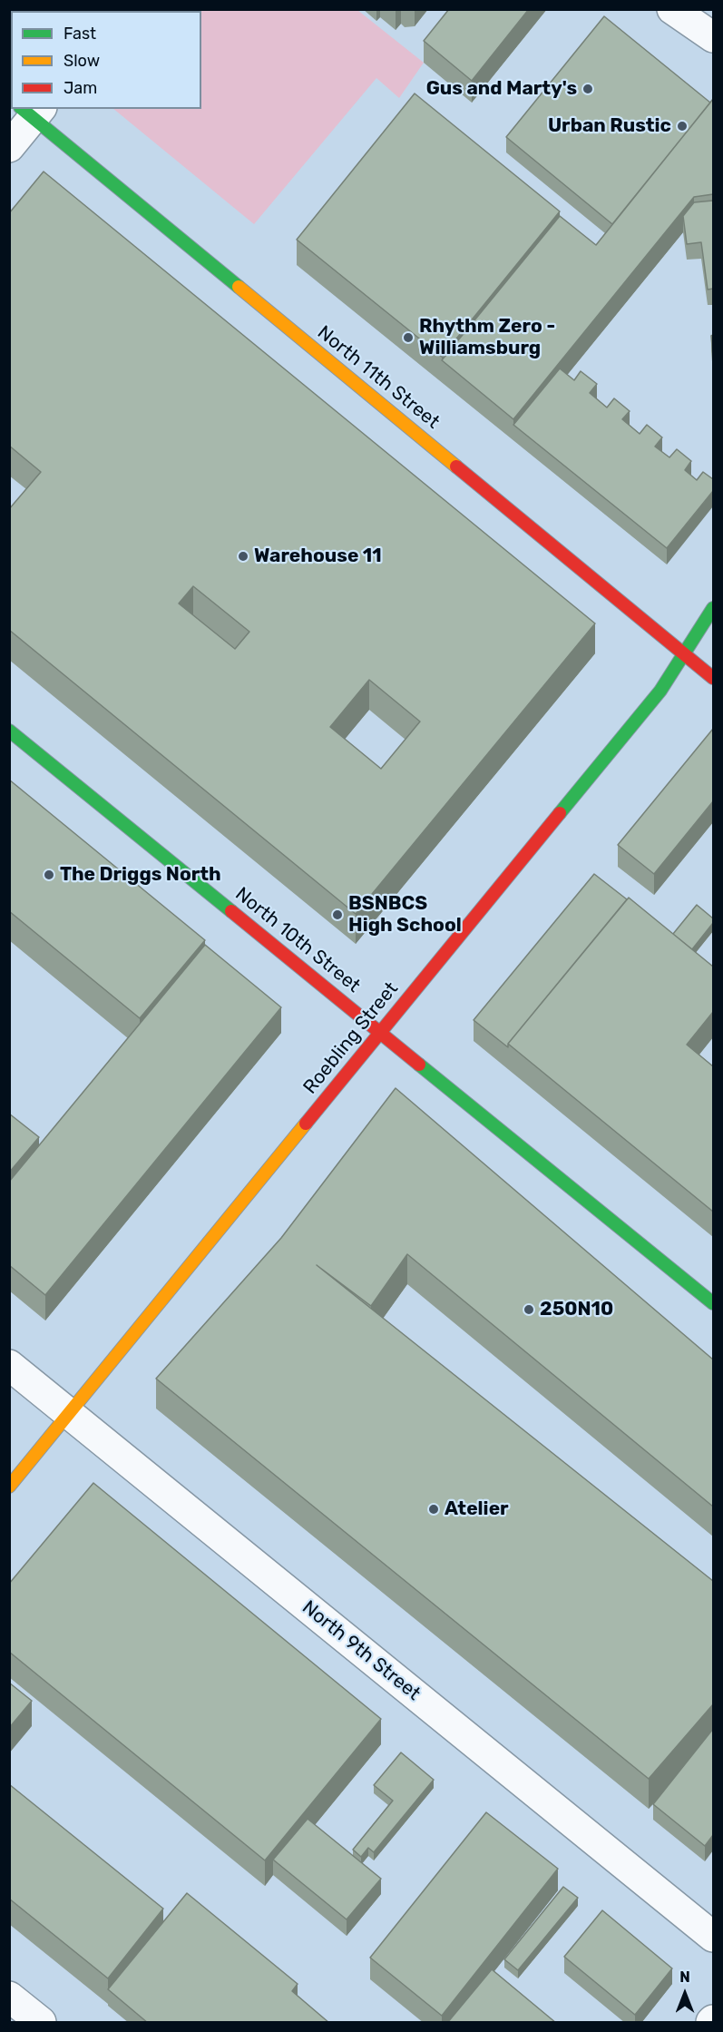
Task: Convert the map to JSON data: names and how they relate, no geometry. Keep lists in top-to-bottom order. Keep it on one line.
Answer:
{"streets":{"street":["North 11th Street","North 10th Street","Roebling Street","North 9th Street"]},"crossings":[["North 11th Street","Roebling Street"],["North 10th Street","Roebling Street"],["Roebling Street","North 9th Street"]],"places":["Gus and Marty's","Urban Rustic","Rhythm Zero - Williamsburg","Warehouse 11","The Driggs North","BSNBCS High School","250N10","Atelier"],"legend":["Fast","Slow","Jam"],"north":"top"}
